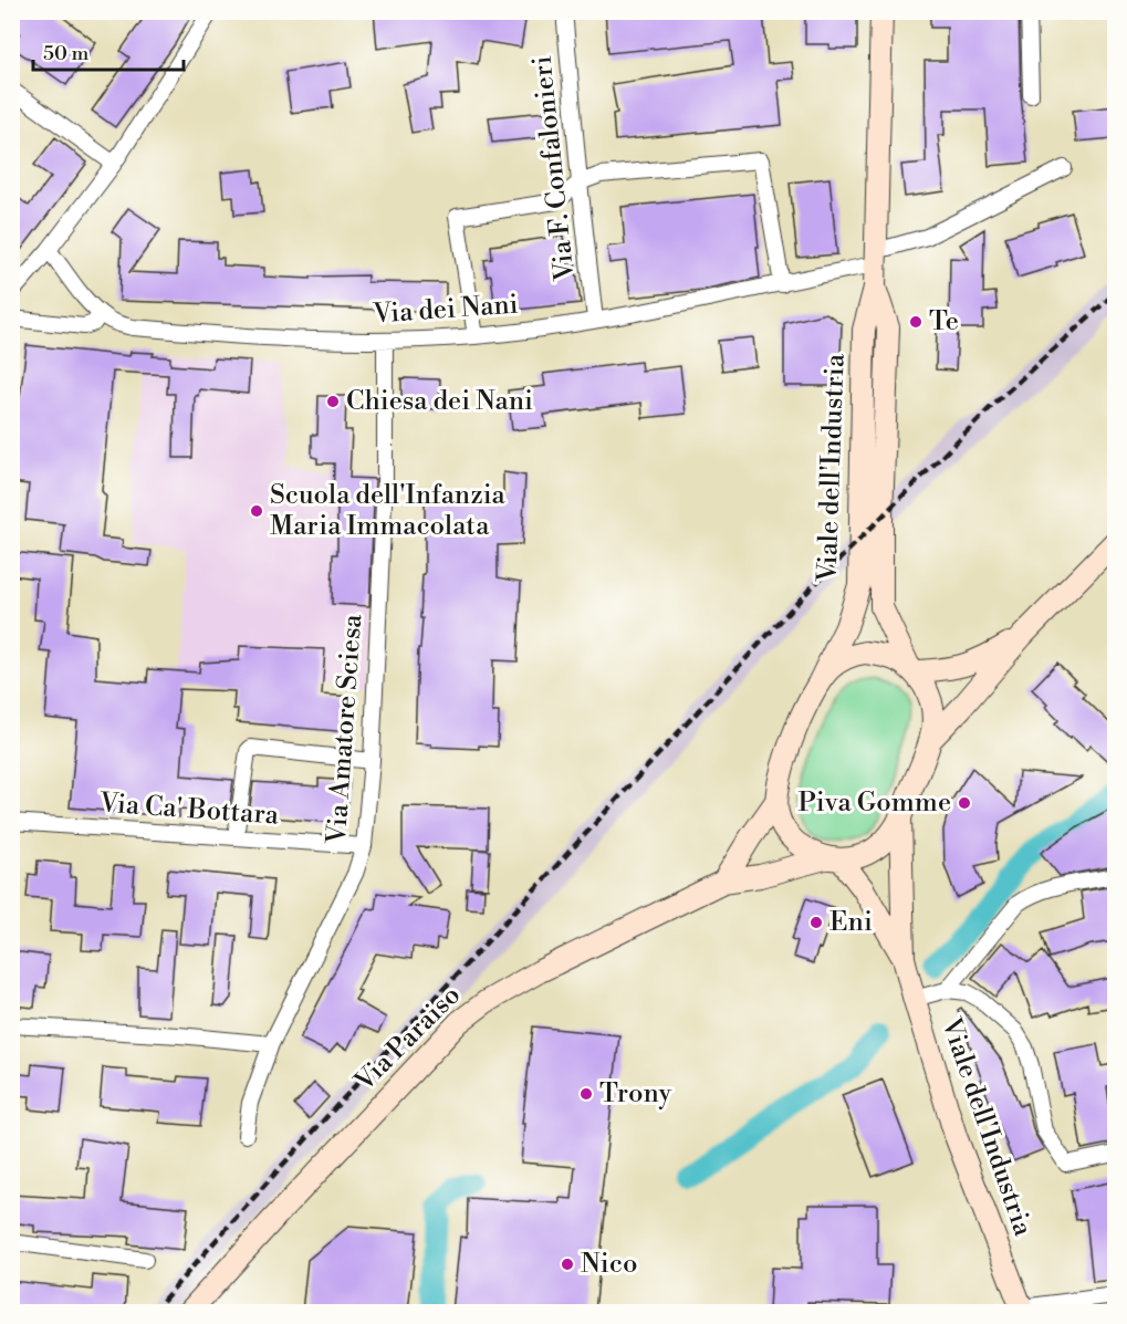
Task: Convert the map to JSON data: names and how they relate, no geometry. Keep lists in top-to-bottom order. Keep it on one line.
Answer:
{"streets":{"main road":["Viale dell'Industria","Via Paraiso"],"street":["Via F. Confalonieri","Via dei Nani","Via Amatore Sciesa","Via Ca' Bottara"]},"crossings":[["Via F. Confalonieri","Via dei Nani"],["Via dei Nani","Viale dell'Industria"],["Via dei Nani","Via Amatore Sciesa"],["Viale dell'Industria","Via Paraiso"],["Via Amatore Sciesa","Via Ca' Bottara"]],"places":["Te","Chiesa dei Nani","Scuola dell'Infanzia Maria Immacolata","Piva Gomme","Eni","Trony","Nico"],"scale_bar":"50 m"}
